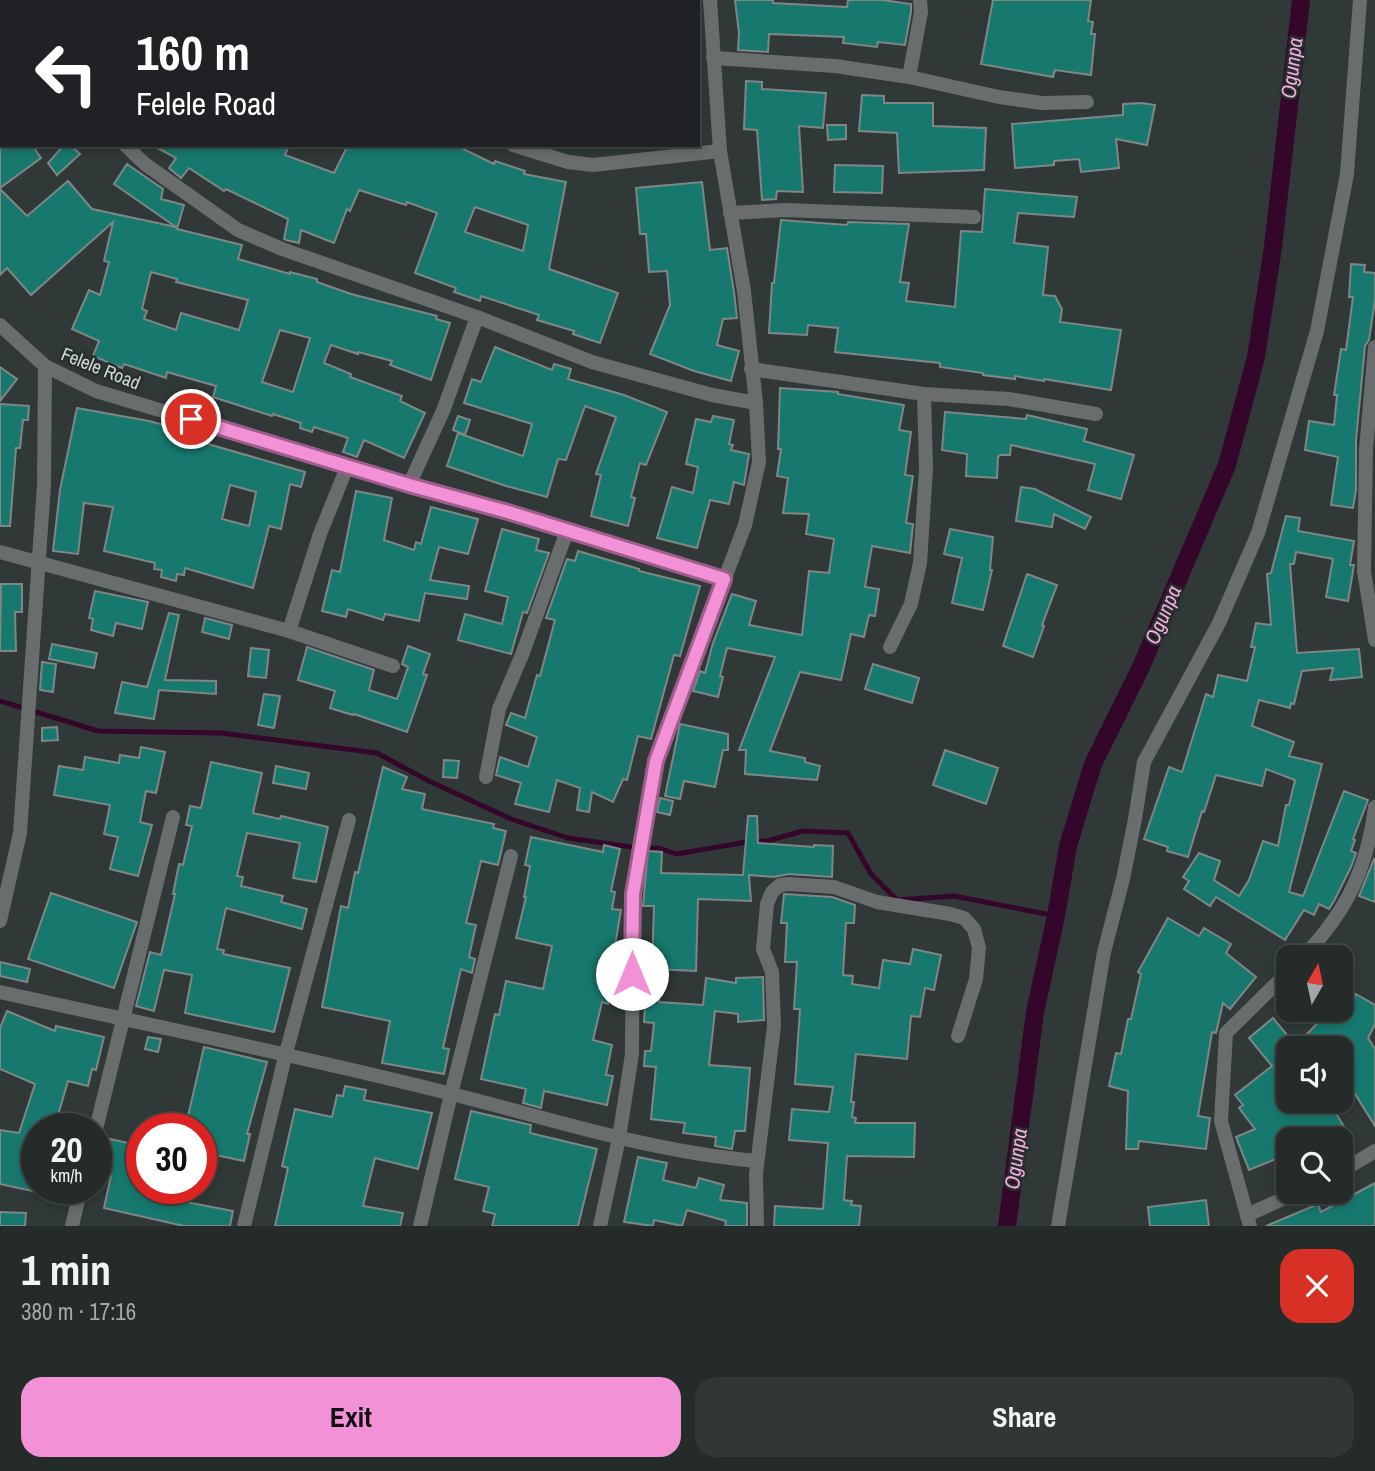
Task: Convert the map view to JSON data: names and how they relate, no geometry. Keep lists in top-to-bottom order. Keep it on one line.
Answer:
{"streets":{"street":["Felele Road"]},"water":["Ogunpa"],"north":"top","page":{"turn":["160 m","Felele Road"],"speed":"20 km/h","limit":"30","heading":["1 min","380 m · 17:16"],"buttons":["Exit","Share"]}}
